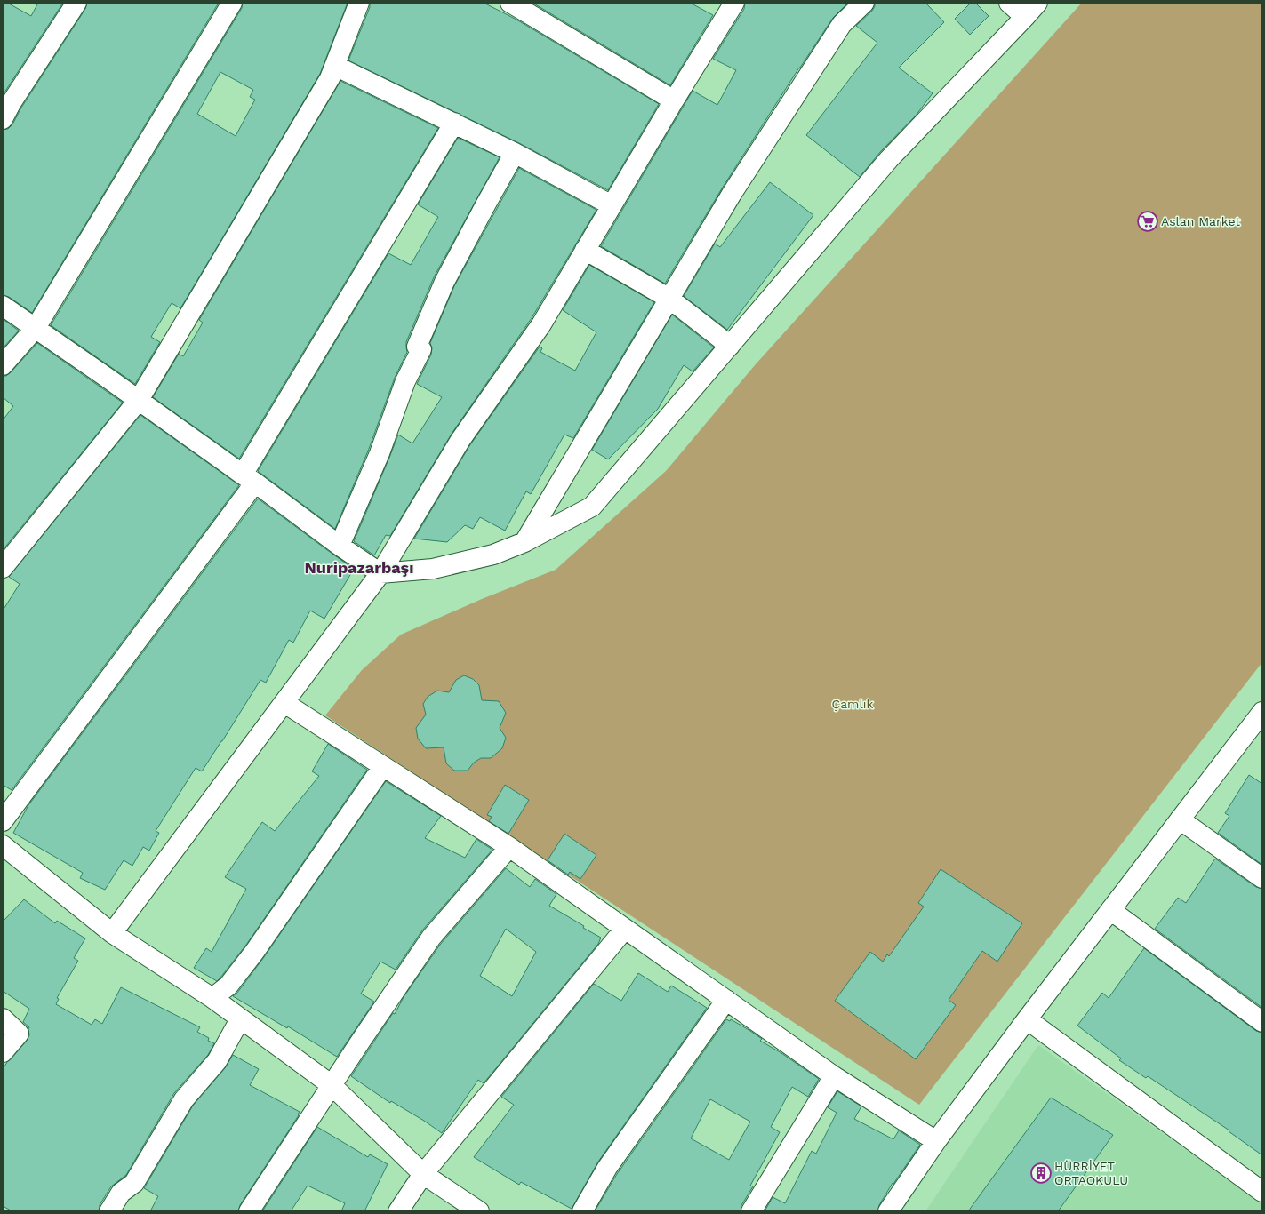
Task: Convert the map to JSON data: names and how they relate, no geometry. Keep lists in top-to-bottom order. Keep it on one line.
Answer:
{"districts":["Nuripazarbaşı"],"parks":["Çamlık"],"places":{"supermarket":["Aslan Market"],"building":["HÜRRİYET ORTAOKULU"]}}
